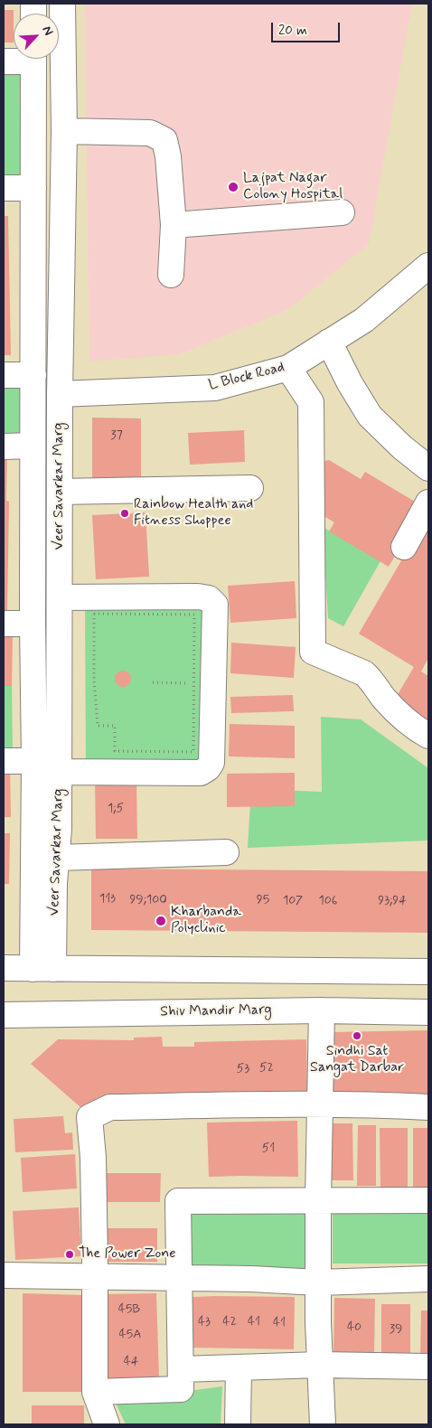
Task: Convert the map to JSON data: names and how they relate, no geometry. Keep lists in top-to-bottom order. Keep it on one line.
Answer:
{"streets":{"street":["L Block Road","Veer Savarkar Marg","Shiv Mandir Marg"]},"crossings":[["L Block Road","Veer Savarkar Marg"]],"places":["Lajpat Nagar Colony Hospital","Rainbow Health and Fitness Shoppee","Kharbanda Polyclinic","Sindhi Sat Sangat Darbar","The Power Zone"],"house_numbers":["37","1;5","113","99;100","95","107","106","93;94","52","53","51","45B","43","42","41","41","40","39","45A","44"],"scale_bar":"20 m","north":"top right"}
